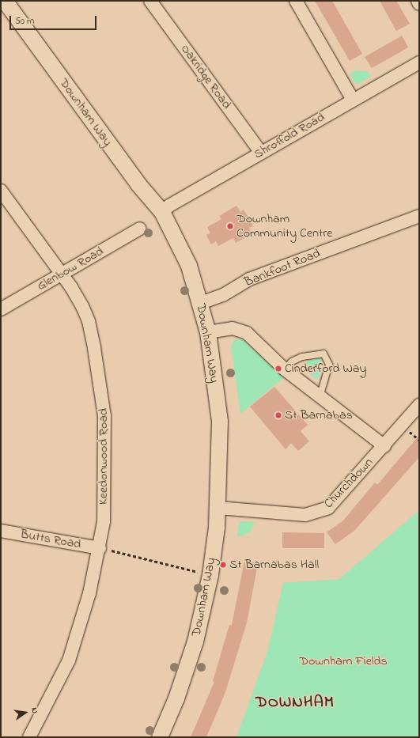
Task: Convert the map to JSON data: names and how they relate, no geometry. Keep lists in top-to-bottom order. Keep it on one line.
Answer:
{"streets":{"street":["Oakridge Road","Downham Way","Shroffold Road","Bankfoot Road","Glenbow Road","Keedonwood Road","Churchdown","Butts Road"]},"crossings":[["Oakridge Road","Shroffold Road"],["Downham Way","Shroffold Road"],["Downham Way","Bankfoot Road"],["Downham Way","Churchdown"],["Glenbow Road","Keedonwood Road"],["Keedonwood Road","Butts Road"]],"districts":["DOWNHAM"],"parks":["Downham Fields"],"places":["Downham Community Centre","Cinderford Way","St Barnabas","St Barnabas Hall"],"scale_bar":"50 m","north":"right"}
